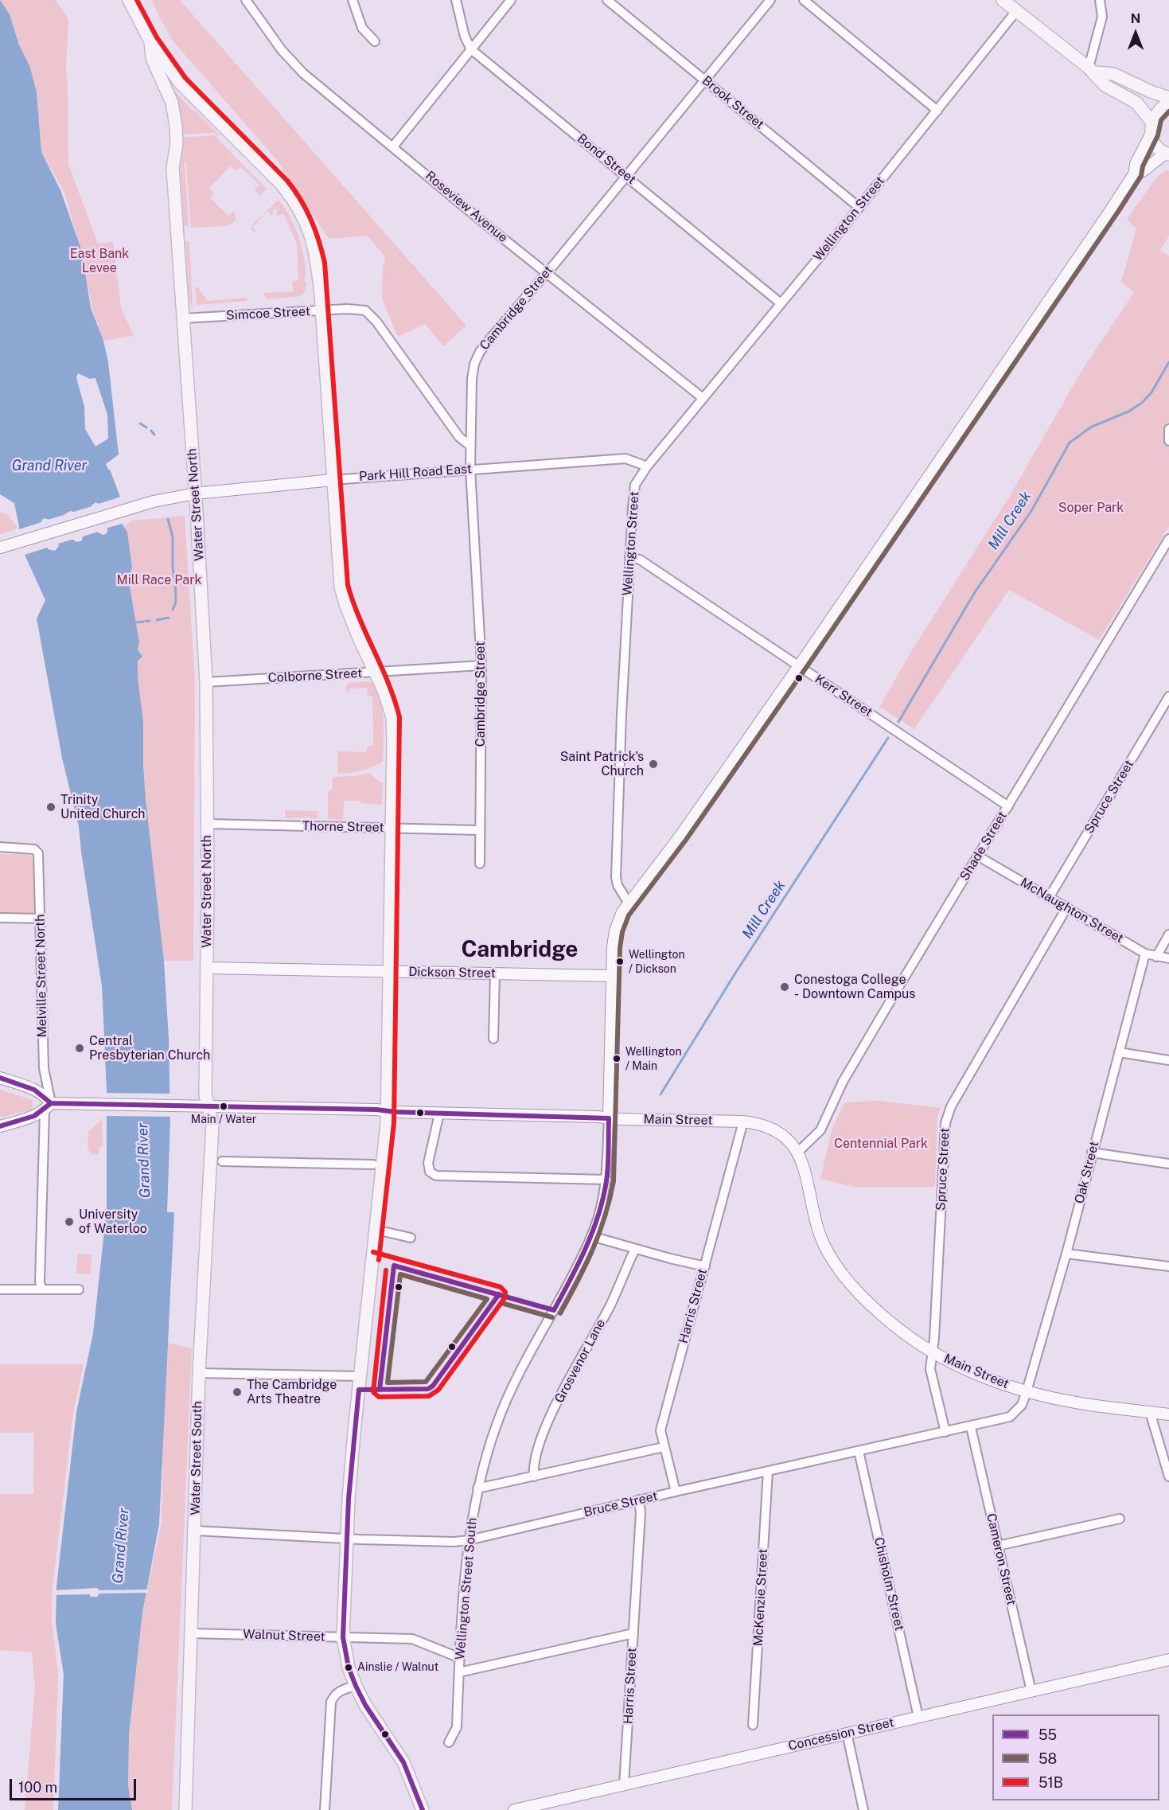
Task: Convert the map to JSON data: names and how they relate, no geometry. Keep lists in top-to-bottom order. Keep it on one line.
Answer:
{"streets":{"main road":["Park Hill Road East","Water Street North","Dickson Street","Main Street","Water Street South","Concession Street"],"street":["Brook Street","Bond Street","Roseview Avenue","Wellington Street","Cambridge Street","Simcoe Street","Colborne Street","Kerr Street","Spruce Street","Thorne Street","Shade Street","McNaughton Street","Melville Street North","Oak Street","Harris Street","Grosvenor Lane","Bruce Street","Cameron Street","Chisholm Street","Wellington Street South","McKenzie Street","Walnut Street"]},"crossings":[["Brook Street","Wellington Street"],["Brook Street","Cambridge Street"],["Bond Street","Wellington Street"],["Bond Street","Cambridge Street"],["Roseview Avenue","Wellington Street"],["Roseview Avenue","Cambridge Street"],["Wellington Street","Park Hill Road East"],["Wellington Street","Kerr Street"],["Cambridge Street","Simcoe Street"],["Cambridge Street","Park Hill Road East"],["Cambridge Street","Colborne Street"],["Cambridge Street","Thorne Street"],["Simcoe Street","Water Street North"],["Park Hill Road East","Water Street North"],["Water Street North","Colborne Street"],["Water Street North","Thorne Street"],["Water Street North","Dickson Street"],["Water Street North","Main Street"],["Water Street North","Water Street South"],["Kerr Street","Shade Street"],["Spruce Street","McNaughton Street"],["Spruce Street","Main Street"],["Spruce Street","Bruce Street"],["Shade Street","McNaughton Street"],["Shade Street","Main Street"],["McNaughton Street","Oak Street"],["Melville Street North","Main Street"],["Main Street","Oak Street"],["Main Street","Harris Street"],["Main Street","Water Street South"],["Main Street","Bruce Street"],["Main Street","Wellington Street South"],["Oak Street","Bruce Street"],["Harris Street","Bruce Street"],["Harris Street","Concession Street"],["Water Street South","Bruce Street"],["Water Street South","Walnut Street"],["Bruce Street","Cameron Street"],["Bruce Street","Chisholm Street"],["Bruce Street","Wellington Street South"],["Bruce Street","McKenzie Street"],["Cameron Street","Concession Street"],["Chisholm Street","Concession Street"],["Wellington Street South","Walnut Street"]],"districts":["Cambridge"],"water":["Grand River","Mill Creek"],"parks":["East Bank Levee","Soper Park","Mill Race Park","Centennial Park"],"places":["Saint Patrick's Church","Trinity United Church","Wellington / Dickson","Conestoga College - Downtown Campus","Central Presbyterian Church","Wellington / Main","Main / Water","University of Waterloo","The Cambridge Arts Theatre","Ainslie / Walnut"],"lines":["transit line 51B","transit line 58","transit line 55"],"legend":["55","58","51B"],"scale_bar":"100 m","north":"top"}
